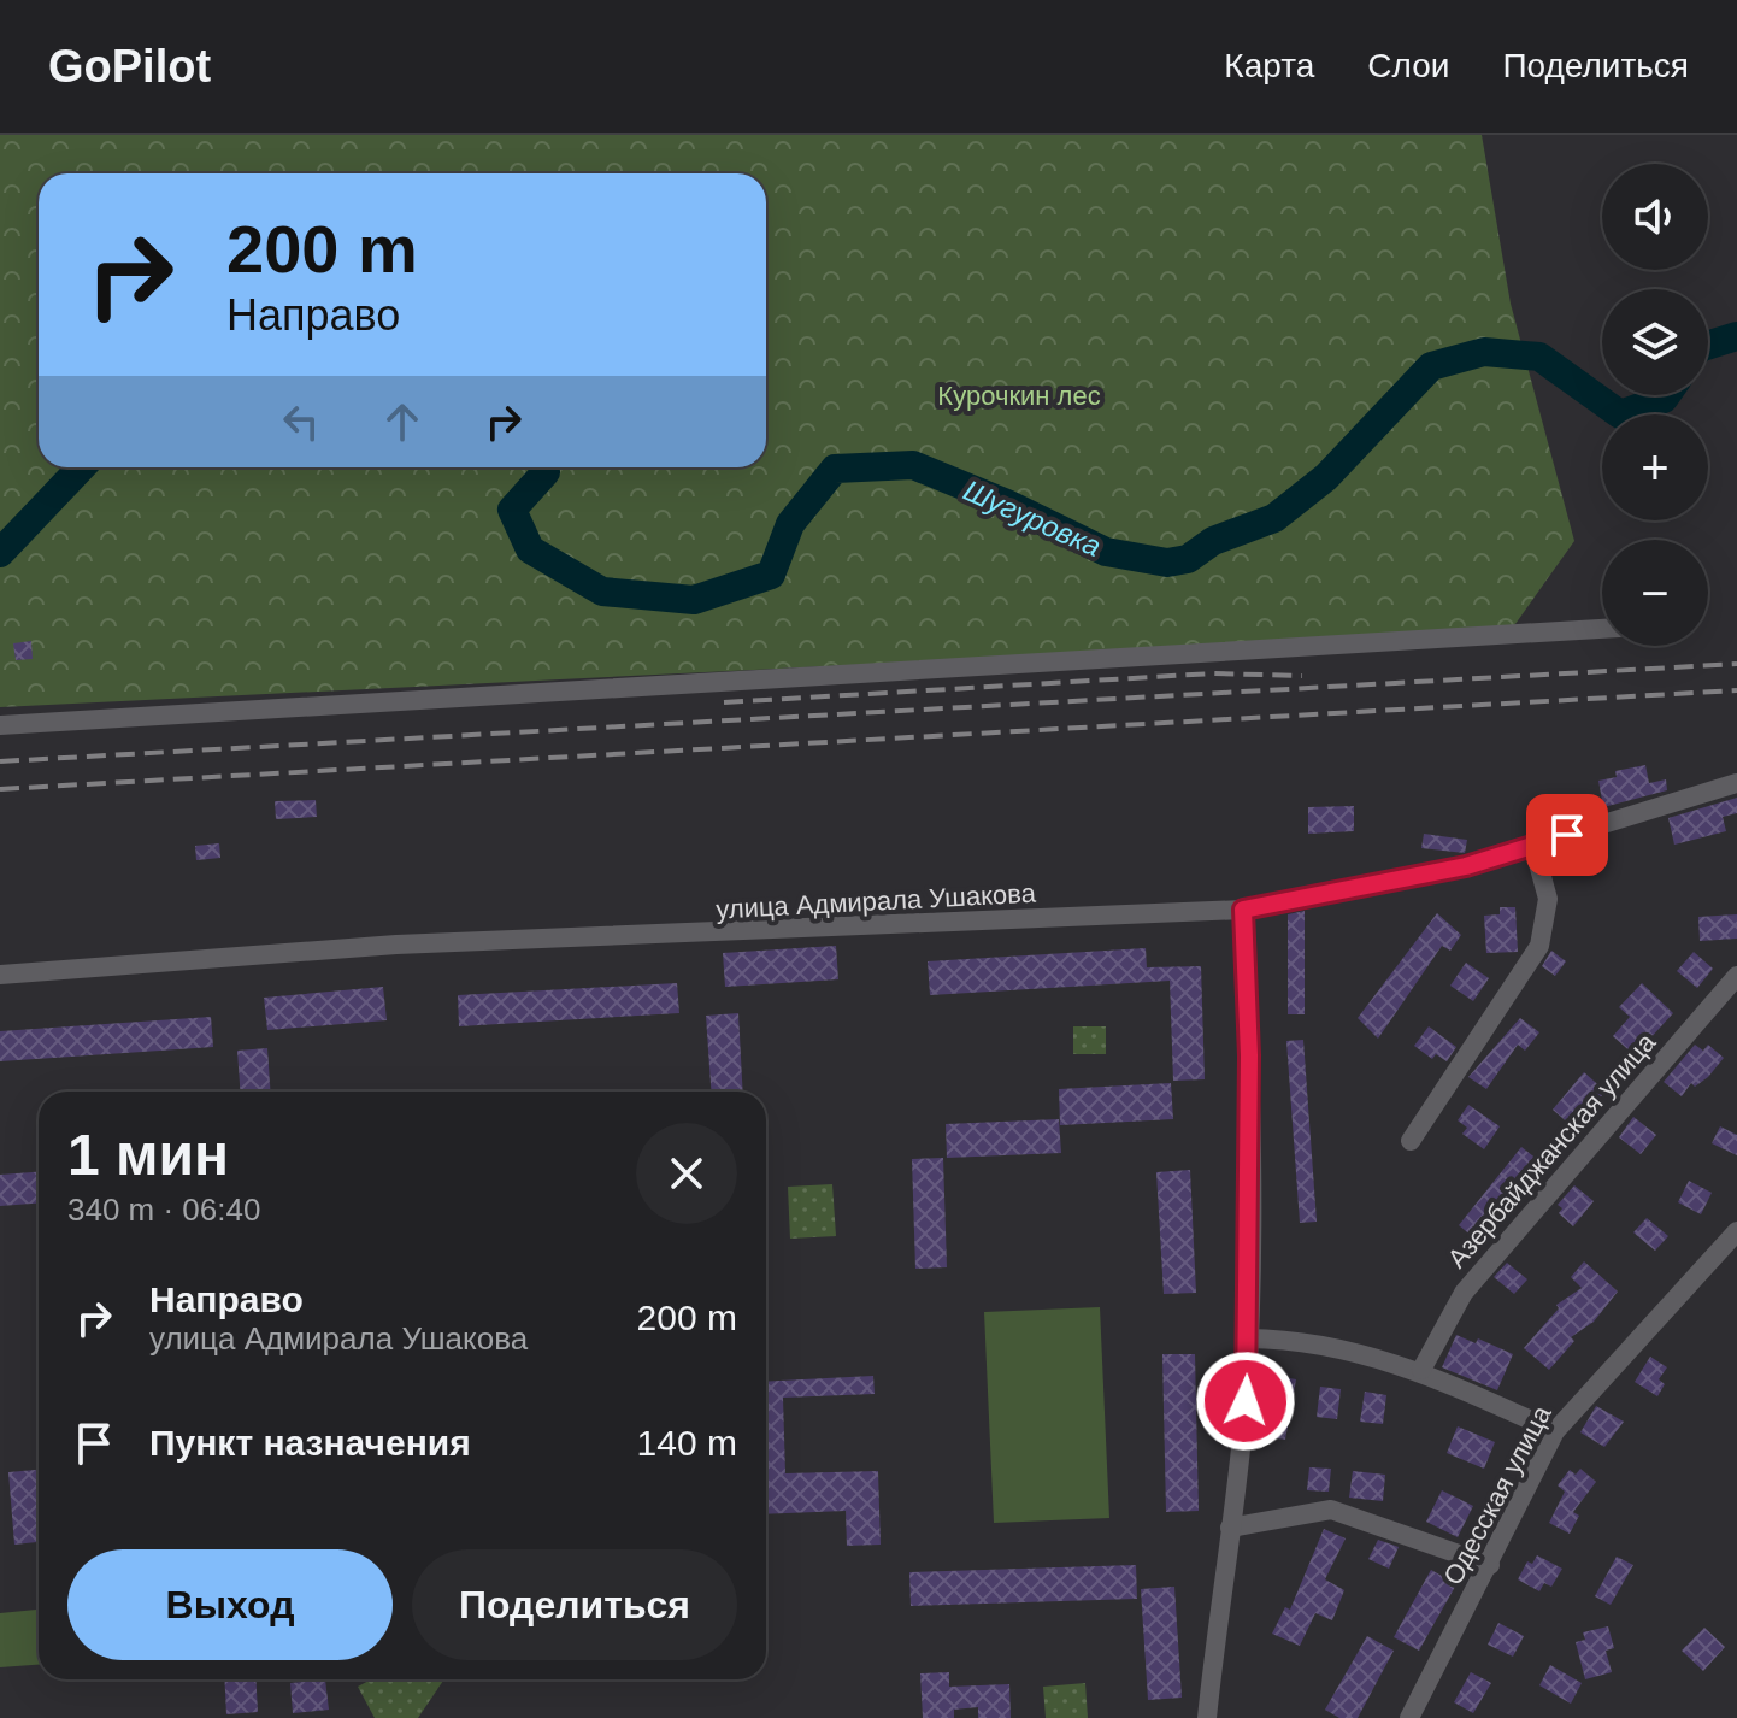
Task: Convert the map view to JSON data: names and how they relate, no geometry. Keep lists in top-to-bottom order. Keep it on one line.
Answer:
{"streets":{"street":["улица Адмирала Ушакова","Азербайджанская улица","Одесская улица"]},"water":["Шугуровка"],"parks":["Курочкин лес"],"page":{"header":"GoPilot","nav":["Карта","Слои","Поделиться"],"map_buttons":["+","−"],"turn":["200 m","Направо"],"heading":["1 мин","340 m · 06:40"],"list":[{"name":"Направо","note":"улица Адмирала Ушакова","value":"200 m"},{"name":"Пункт назначения","value":"140 m"}],"buttons":["Выход","Поделиться"]}}
